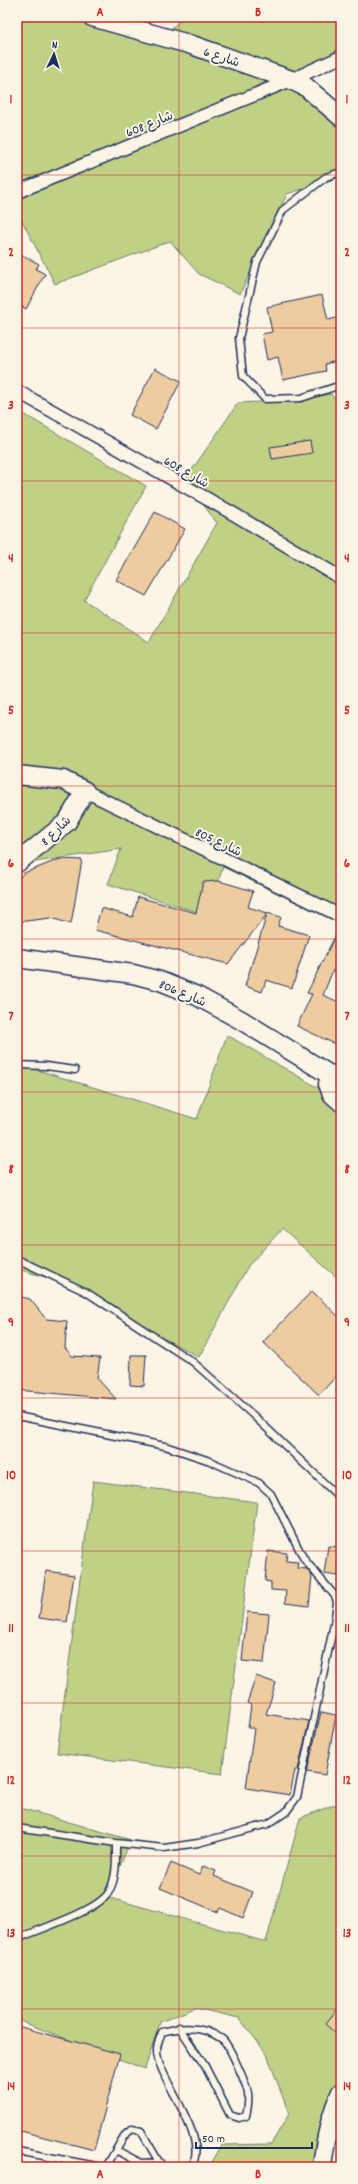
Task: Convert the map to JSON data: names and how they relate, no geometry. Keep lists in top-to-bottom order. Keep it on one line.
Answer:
{"streets":{"street":["شارع 6","شارع 608","شارع 8","شارع 805","شارع 806"]},"crossings":[["شارع 6","شارع 608"],["شارع 8","شارع 805"]],"scale_bar":"50 m","north":"top","grid":{"columns":["A","B"],"rows":["1","2","3","4","5","6","7","8","9","10","11","12","13","14"]}}
